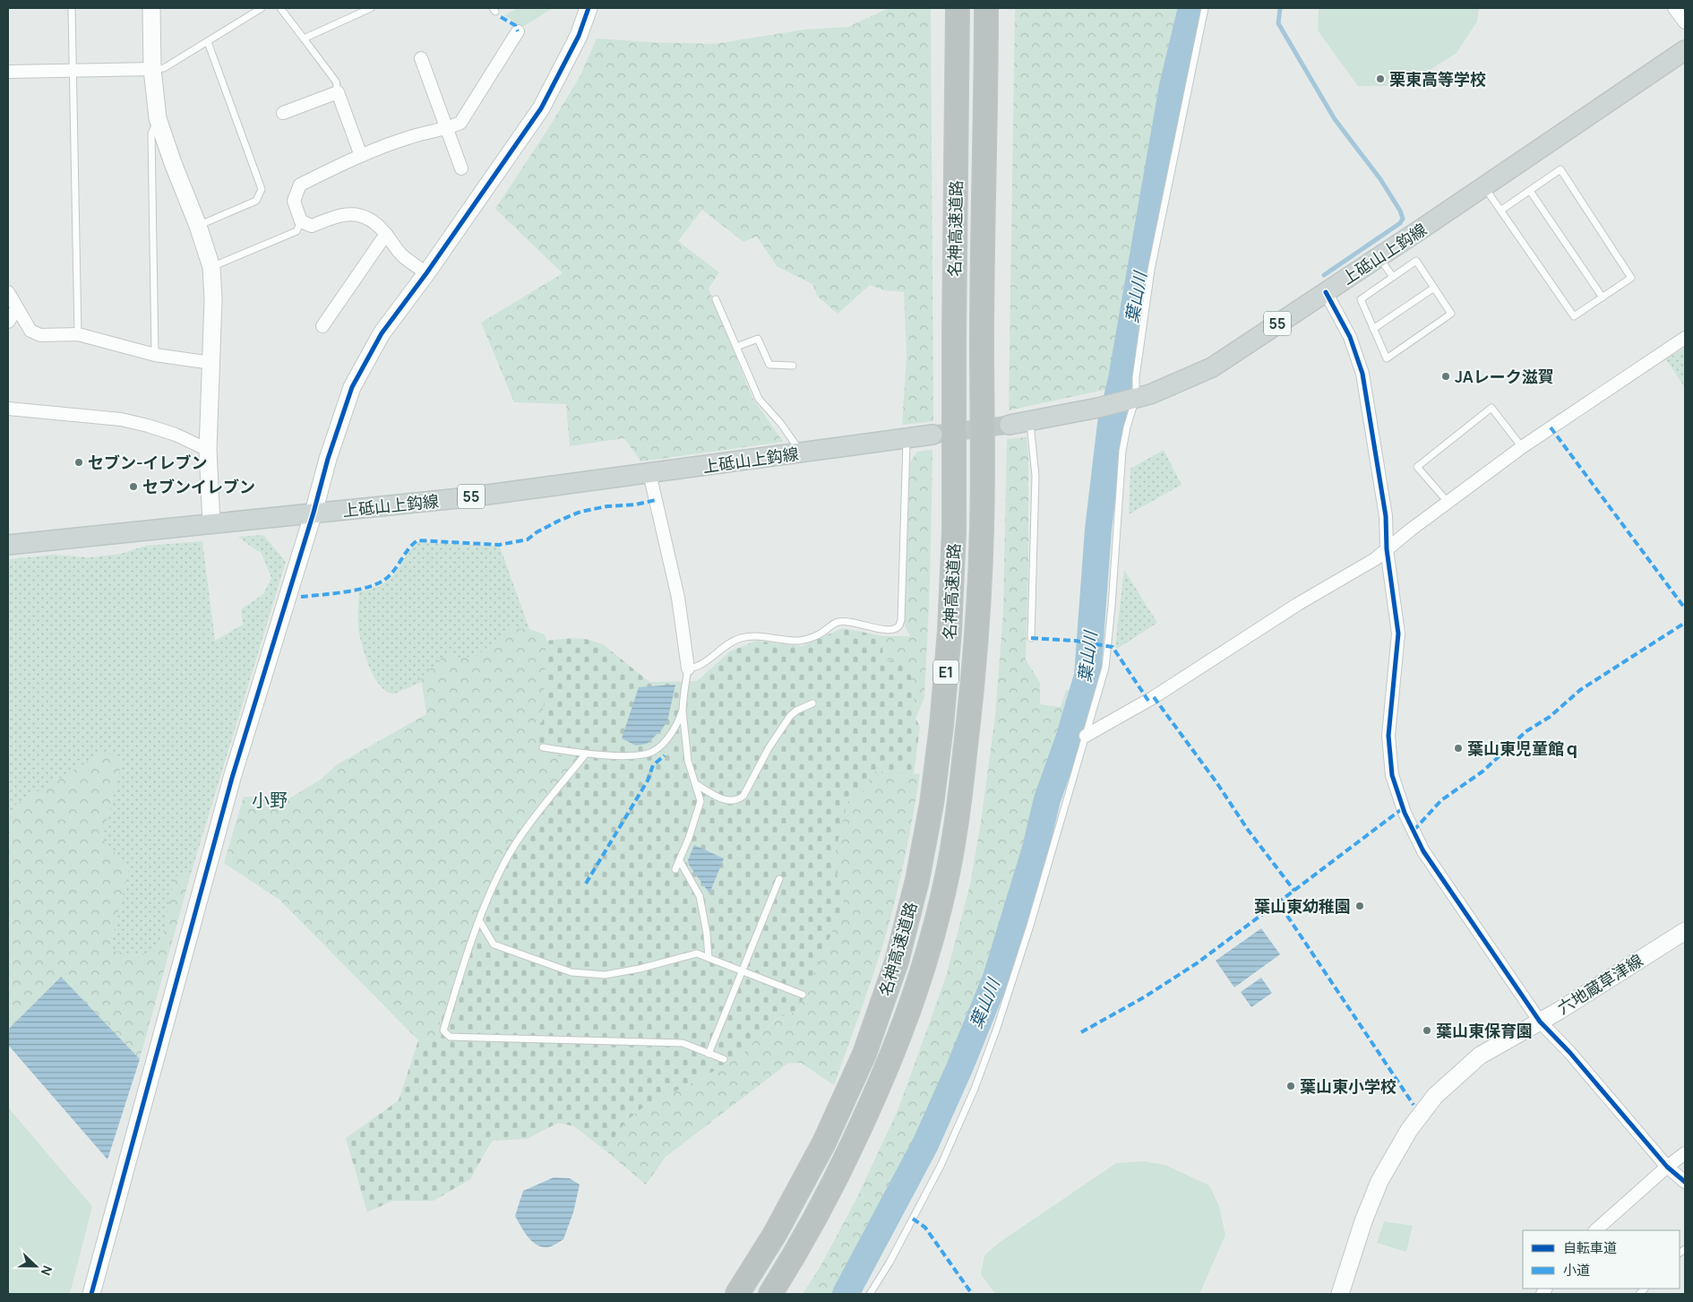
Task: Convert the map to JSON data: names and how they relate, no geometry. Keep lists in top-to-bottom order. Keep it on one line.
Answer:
{"streets":{"highway":["名神高速道路","E1"],"main road":["上砥山上鈎線","55"],"street":["六地蔵草津線"]},"districts":["小野"],"water":["葉山川"],"places":["栗東高等学校","JAレーク滋賀","セブン-イレブン","セブンイレブン","葉山東児童館ｑ","葉山東幼稚園","葉山東保育園","葉山東小学校"],"legend":["自転車道","小道"],"north":"right"}
